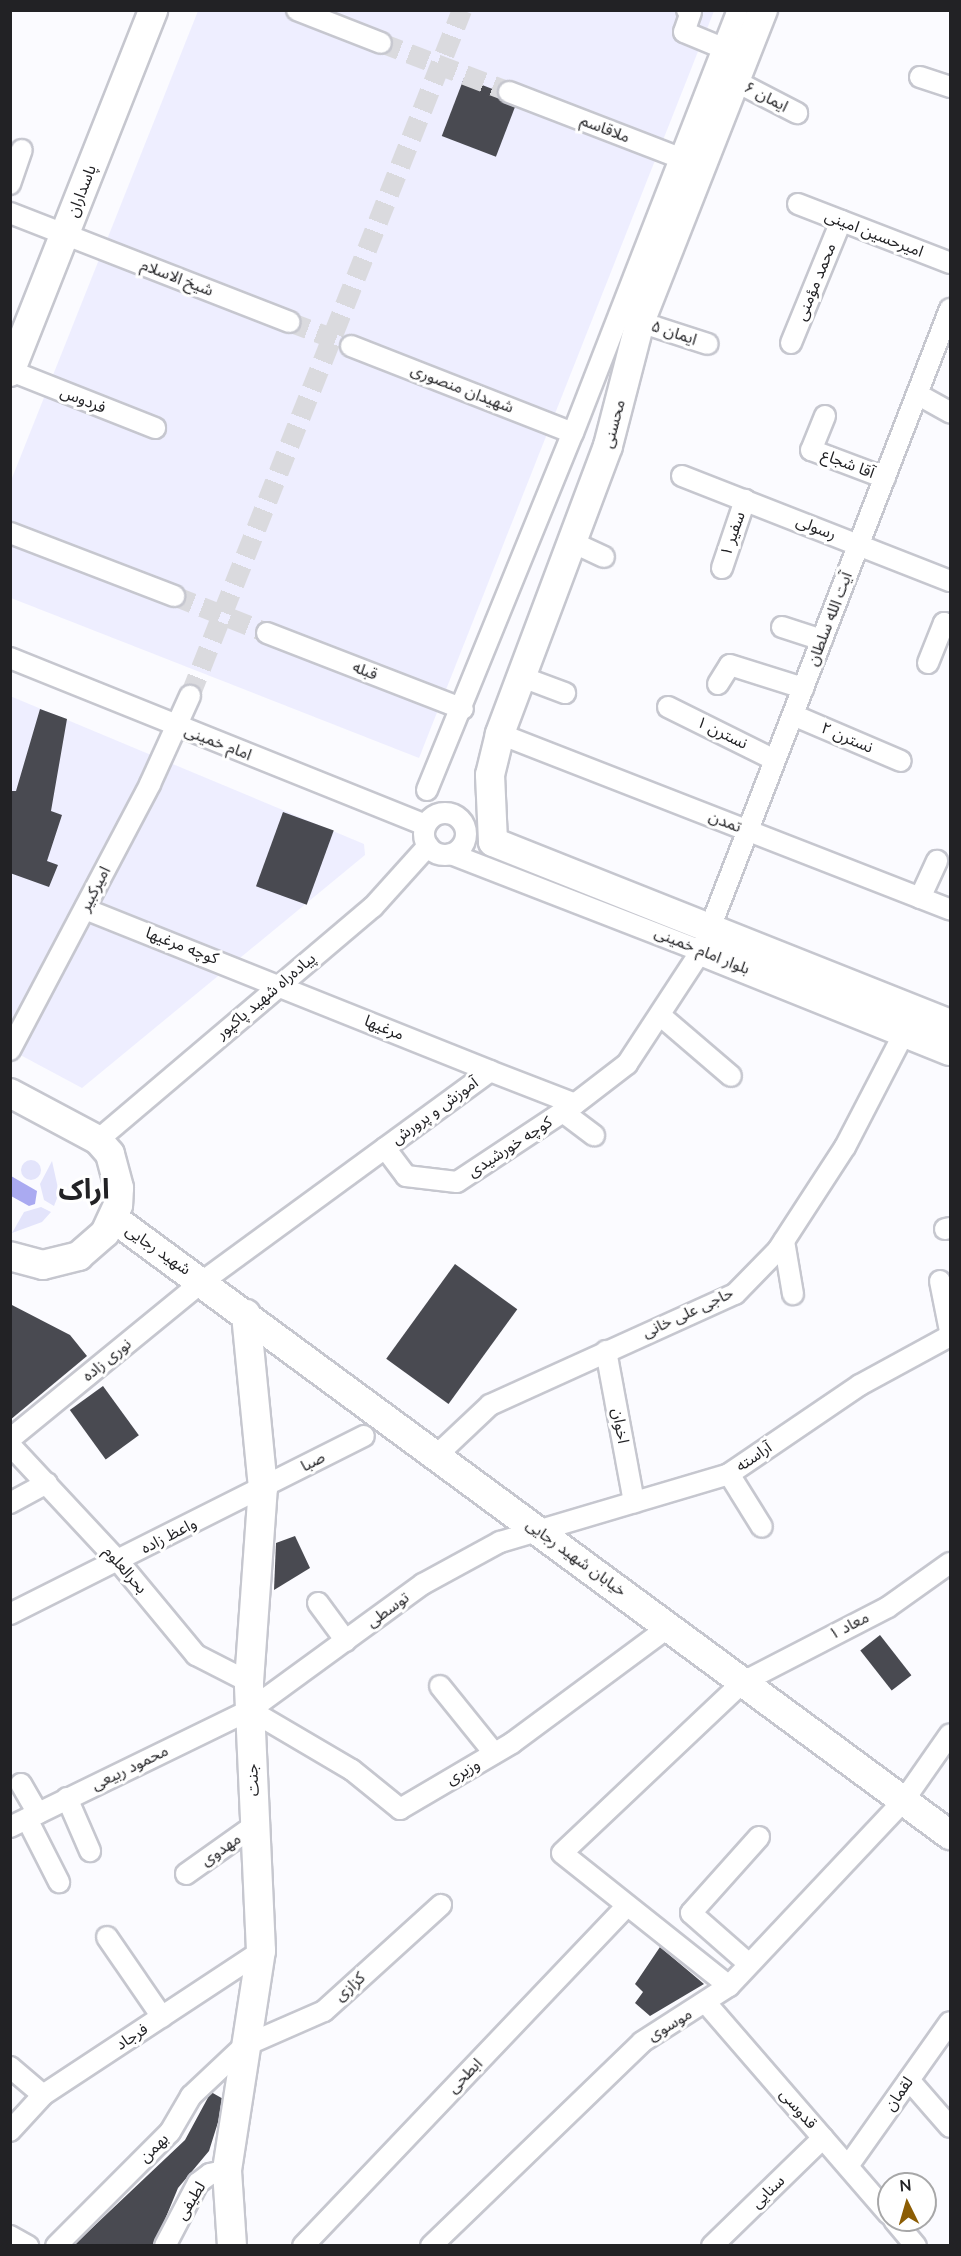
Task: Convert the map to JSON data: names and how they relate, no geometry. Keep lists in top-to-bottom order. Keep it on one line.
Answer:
{"streets":{"street":["ایمان ۶","ملاقاسم","پاسداران","امیرحسین امینی","شیخ الاسلام","محمد مؤمنی","ایمان ۵","شهیدان منصوری","فردوس","محسنی","آقا شجاع","رسولی","سفیر ۱","آیت الله سلطان","قبله","نسترن ۱","نسترن ۲","امام خمینی","تمدن","امیرکبیر","کوچه مرغیها","بلوار امام خمینی","پیاده‌راه شهید پاکپور","مرغیها","آموزش و پرورش","کوچه خورشیدی","شهید رجایی","حاجی علی خانی","نوری زاده","اخوان","آراسته","صبا","واعظ زاده","خیابان شهید رجایی","بحرالعلوم","توسطی","معاد ۱","محمود ربیعی","وزیری","جنت","مهدوی","کزازی","موسوی","فرجاد","ابطحی","لقمان","قدوسی","بهمن","سنایی","لطیفی"]},"crossings":[["ایمان ۶","محسنی"],["ملاقاسم","محسنی"],["پاسداران","شیخ الاسلام"],["پاسداران","فردوس"],["امیرحسین امینی","محمد مؤمنی"],["ایمان ۵","محسنی"],["محسنی","تمدن"],["محسنی","بلوار امام خمینی"],["آقا شجاع","آیت الله سلطان"],["رسولی","سفیر ۱"],["رسولی","آیت الله سلطان"],["آیت الله سلطان","نسترن ۱"],["آیت الله سلطان","نسترن ۲"],["آیت الله سلطان","تمدن"],["آیت الله سلطان","بلوار امام خمینی"],["امام خمینی","امیرکبیر"],["امام خمینی","بلوار امام خمینی"],["امام خمینی","پیاده‌راه شهید پاکپور"],["امیرکبیر","کوچه مرغیها"],["کوچه مرغیها","پیاده‌راه شهید پاکپور"],["کوچه مرغیها","مرغیها"],["بلوار امام خمینی","پیاده‌راه شهید پاکپور"],["بلوار امام خمینی","حاجی علی خانی"],["پیاده‌راه شهید پاکپور","مرغیها"],["مرغیها","آموزش و پرورش"],["آموزش و پرورش","کوچه خورشیدی"],["آموزش و پرورش","شهید رجایی"],["آموزش و پرورش","نوری زاده"],["آموزش و پرورش","خیابان شهید رجایی"],["شهید رجایی","نوری زاده"],["شهید رجایی","خیابان شهید رجایی"],["حاجی علی خانی","اخوان"],["حاجی علی خانی","خیابان شهید رجایی"],["نوری زاده","خیابان شهید رجایی"],["اخوان","آراسته"],["آراسته","خیابان شهید رجایی"],["آراسته","توسطی"],["صبا","واعظ زاده"],["صبا","جنت"],["واعظ زاده","بحرالعلوم"],["واعظ زاده","جنت"],["خیابان شهید رجایی","توسطی"],["خیابان شهید رجایی","معاد ۱"],["خیابان شهید رجایی","وزیری"],["خیابان شهید رجایی","جنت"],["خیابان شهید رجایی","موسوی"],["بحرالعلوم","جنت"],["توسطی","محمود ربیعی"],["توسطی","وزیری"],["توسطی","جنت"],["محمود ربیعی","وزیری"],["محمود ربیعی","جنت"],["وزیری","جنت"],["جنت","مهدوی"],["جنت","کزازی"],["جنت","فرجاد"],["جنت","بهمن"],["جنت","لطیفی"],["کزازی","بهمن"],["موسوی","قدوسی"],["لقمان","قدوسی"],["قدوسی","سنایی"]],"districts":["اراک"],"north":"top"}
